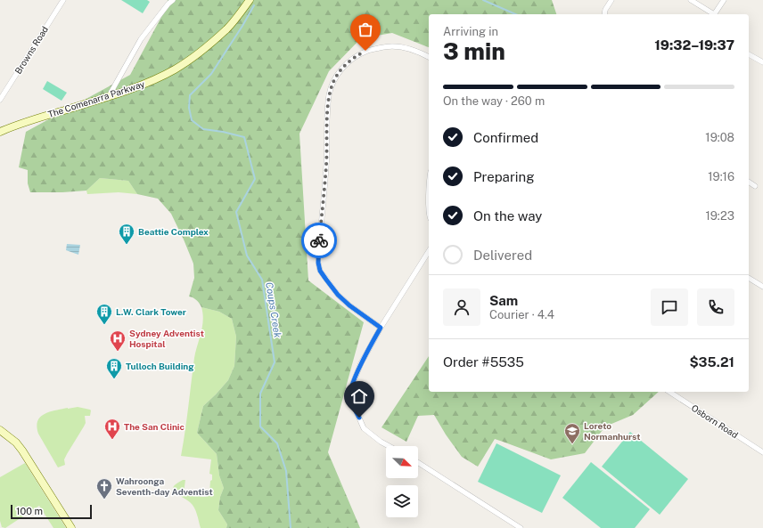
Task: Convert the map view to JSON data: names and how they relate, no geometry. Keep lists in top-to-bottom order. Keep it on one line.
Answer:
{"streets":{"main road":["The Comenarra Parkway"],"street":["Browns Road","Osborn Road"]},"water":["Coups Creek"],"places":{"building":["Beattie Complex","L.W. Clark Tower","Tulloch Building"],"hospital":["Sydney Adventist Hospital","The San Clinic"],"school or university":["Loreto Normanhurst"],"church":["Wahroonga Seventh-day Adventist"]},"scale_bar":"100 m","north":"bottom right","page":{"heading":["3 min","Arriving in","19:32–19:37"],"panel":["Sam","Courier · 4.4","Order #5535","$35.21"],"bar":"On the way · 260 m","list":[["Confirmed","19:08"],["Preparing","19:16"],["On the way","19:23"],"Delivered"],"scale":"100 m"}}
